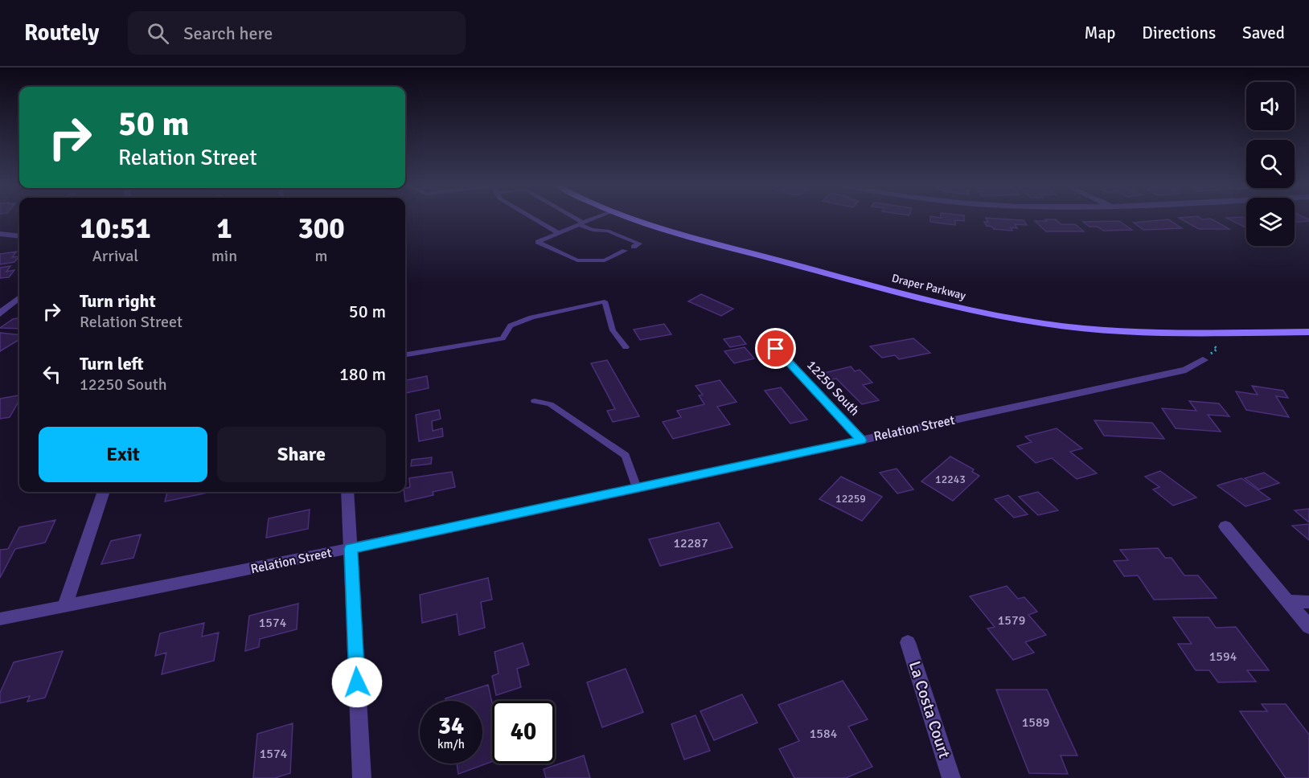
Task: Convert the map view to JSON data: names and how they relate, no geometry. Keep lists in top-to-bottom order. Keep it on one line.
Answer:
{"streets":{"main road":["Draper Parkway"],"street":["12250 South","Relation Street","La Costa Court"]},"crossings":[["12250 South","Relation Street"]],"house_numbers":["12243","12259","12287","1579","1574","1594","1589","1584","1574"],"page":{"header":"Routely","search":"Search here","nav":["Map","Directions","Saved"],"turn":["50 m","Relation Street"],"eta":["10:51","Arrival","1","min","300","m"],"list":[{"name":"Turn right","note":"Relation Street","value":"50 m"},{"name":"Turn left","note":"12250 South","value":"180 m"}],"buttons":["Exit","Share"],"speed":"34 km/h","limit":"40"}}
